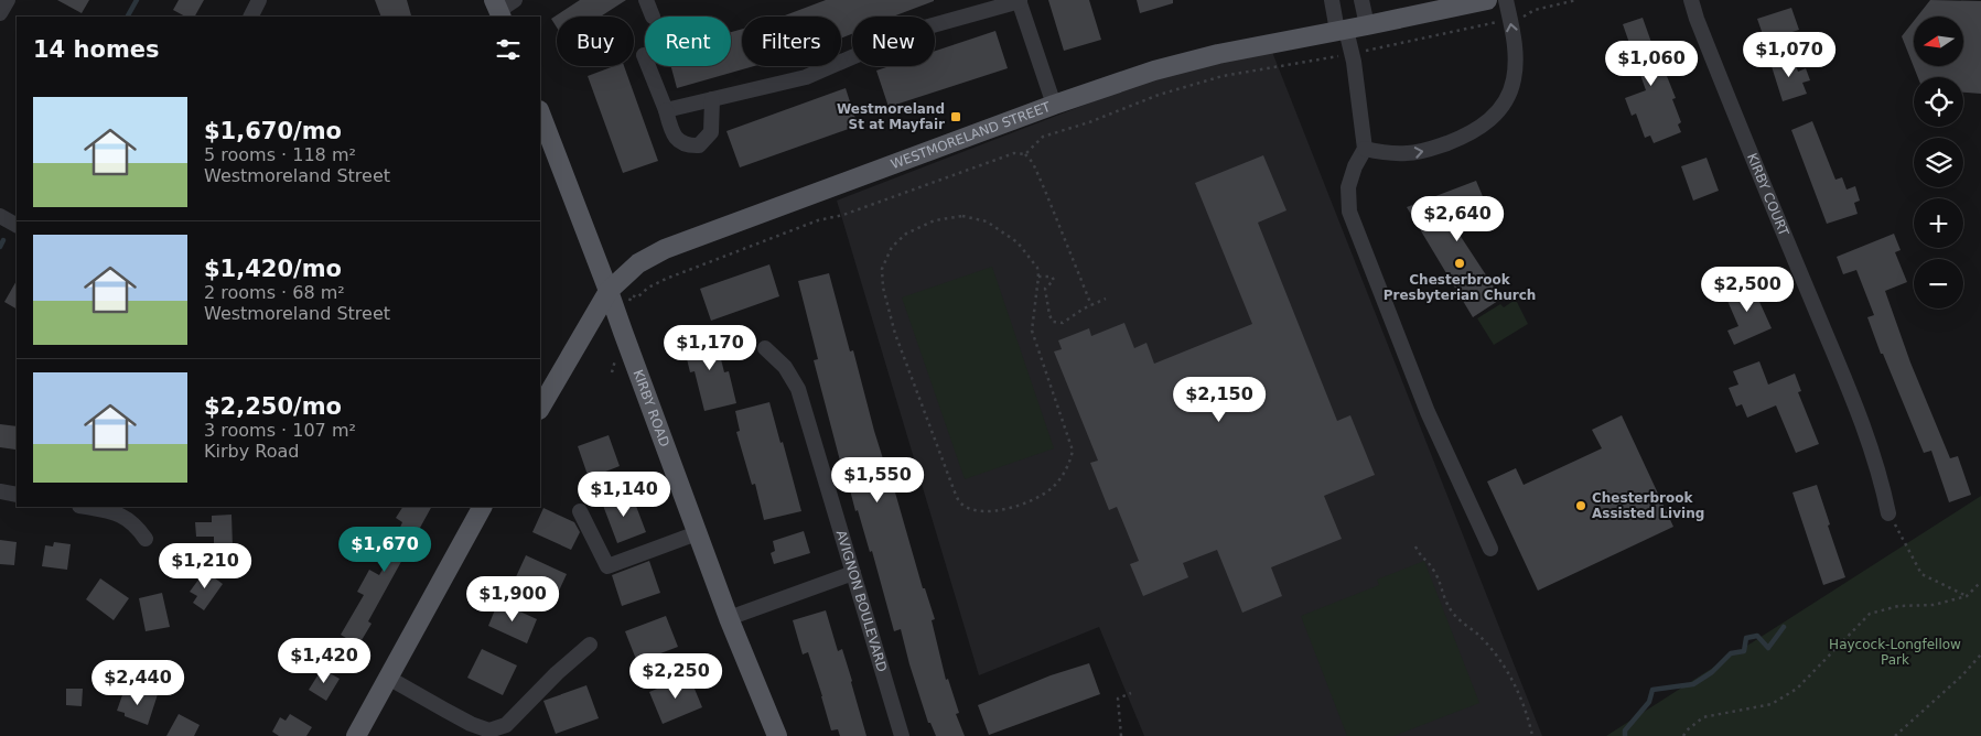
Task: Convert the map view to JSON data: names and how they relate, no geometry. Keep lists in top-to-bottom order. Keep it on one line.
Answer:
{"streets":{"main road":["WESTMORELAND STREET","KIRBY ROAD"],"street":["KIRBY COURT","AVIGNON BOULEVARD"]},"crossings":[["WESTMORELAND STREET","KIRBY ROAD"]],"parks":["Haycock-Longfellow Park"],"places":{"transit":["Westmoreland St at Mayfair"],"other":["Chesterbrook Presbyterian Church","Chesterbrook Assisted Living"]},"north":"left","page":{"map_buttons":["+","−"],"chip":["Buy","Rent","Filters","New"],"heading":"14 homes","price":["$1,070","$1,060","$2,640","$2,500","$1,170","$2,150","$1,550","$1,140","$1,670","$1,210","$1,900","$1,420","$2,250","$2,440"],"list":[{"name":"$1,670/mo","note":"5 rooms · 118 m² · Westmoreland Street"},{"name":"$1,420/mo","note":"2 rooms · 68 m² · Westmoreland Street"},{"name":"$2,250/mo","note":"3 rooms · 107 m² · Kirby Road"}]}}
